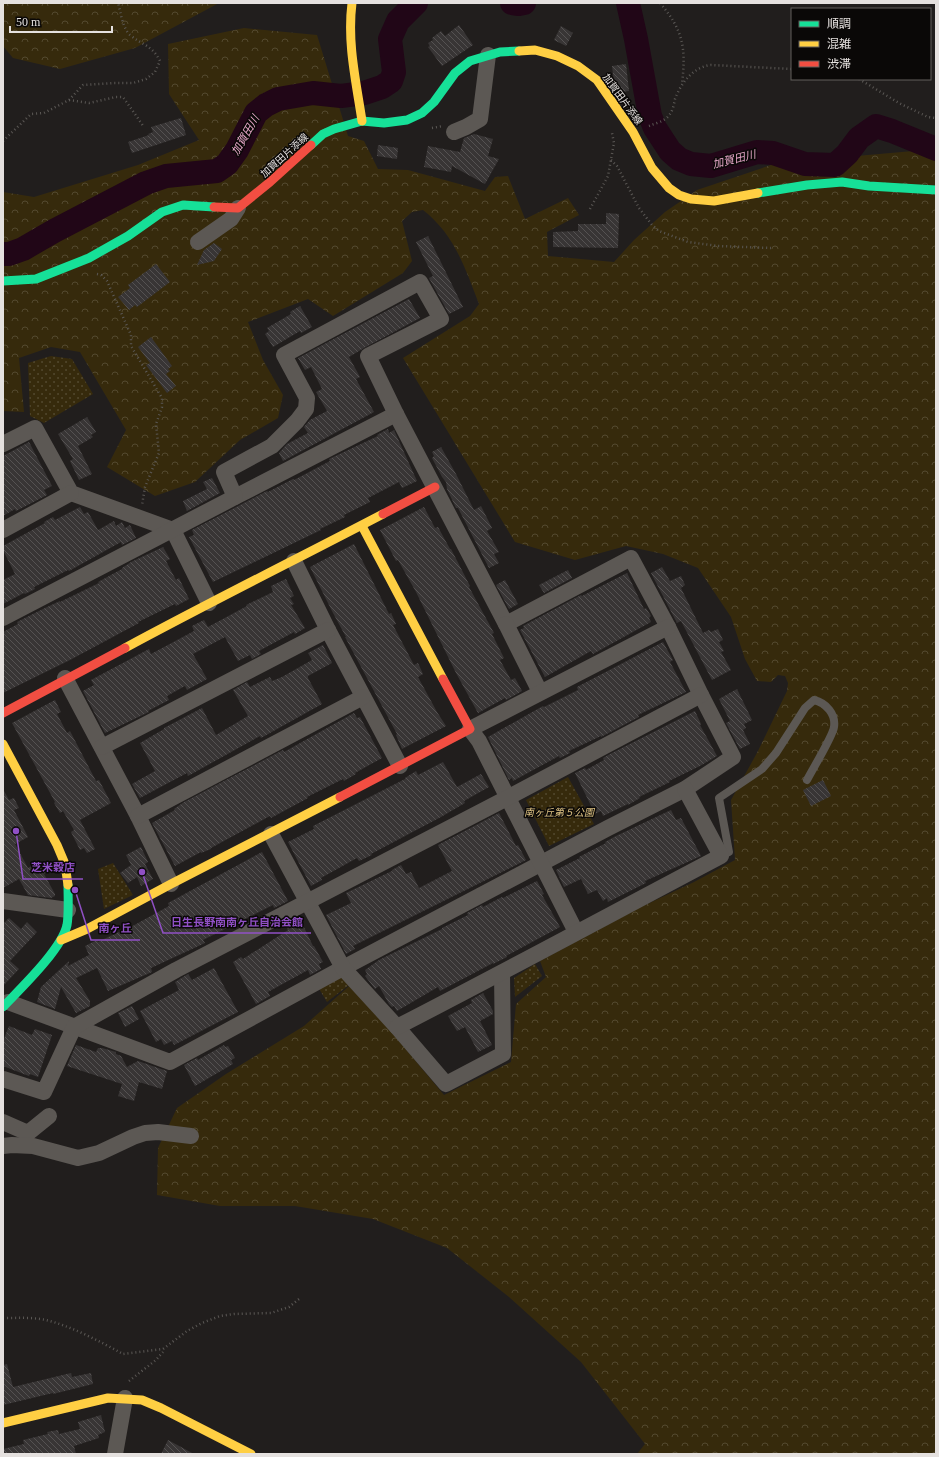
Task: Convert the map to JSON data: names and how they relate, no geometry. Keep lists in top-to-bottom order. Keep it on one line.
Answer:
{"streets":{"street":["加賀田片添線"]},"water":["加賀田川"],"parks":["南ヶ丘第５公園"],"places":["芝米穀店","日生長野南南ヶ丘自治会館","南ヶ丘"],"legend":["順調","混雑","渋滞"],"scale_bar":"50 m"}
